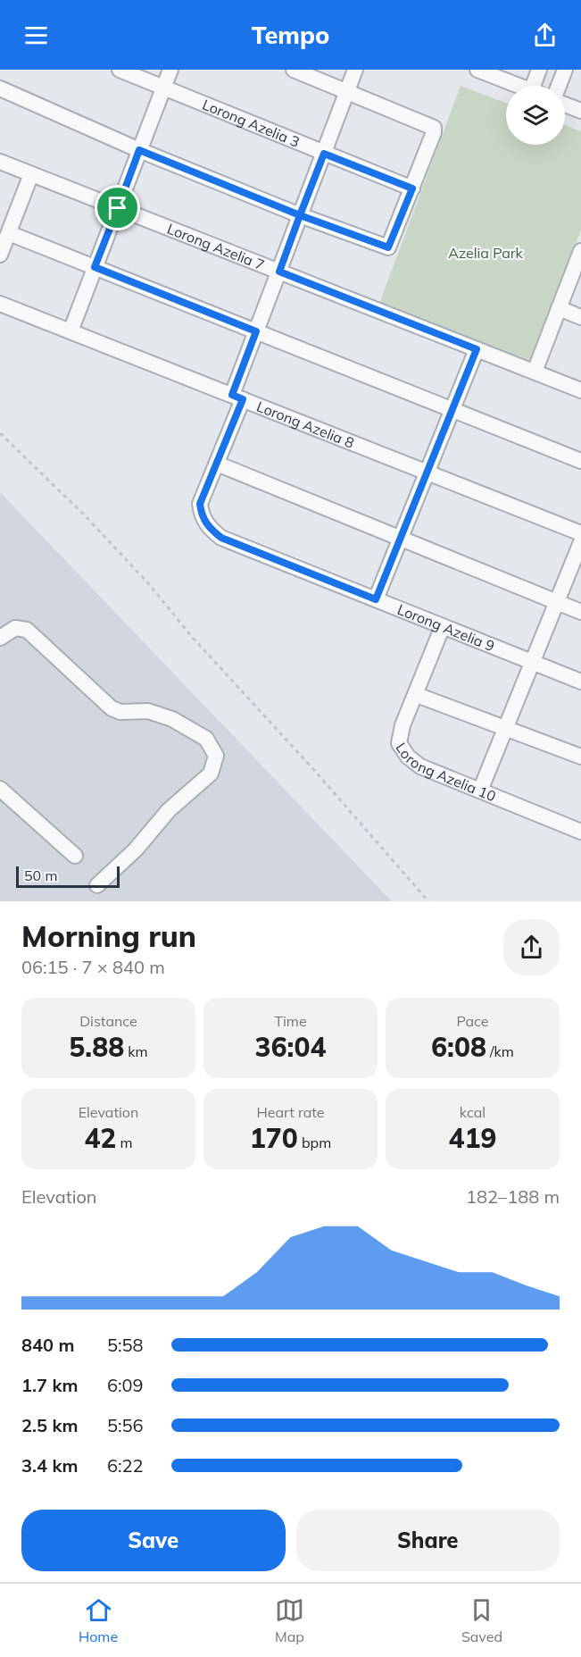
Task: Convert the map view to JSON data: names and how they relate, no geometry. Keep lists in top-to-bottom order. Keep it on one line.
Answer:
{"streets":{"street":["Lorong Azelia 3","Lorong Azelia 7","Lorong Azelia 8","Lorong Azelia 9","Lorong Azelia 10"]},"crossings":[["Lorong Azelia 9","Lorong Azelia 10"]],"parks":["Azelia Park"],"scale_bar":"50 m","page":{"header":"Tempo","scale":"50 m","heading":["Morning run","06:15 · 7 × 840 m"],"stats":[["Distance","5.88 km"],["Time","36:04"],["Pace","6:08 /km"],["Elevation","42 m"],["Heart rate","170 bpm"],["kcal","419"]],"chart":["Elevation","182–188 m"],"list":[{"name":"840 m","note":"5:58"},{"name":"1.7 km","note":"6:09"},{"name":"2.5 km","note":"5:56"},{"name":"3.4 km","note":"6:22"}],"buttons":["Save","Share"],"tabs":["Home","Map","Saved"]}}
